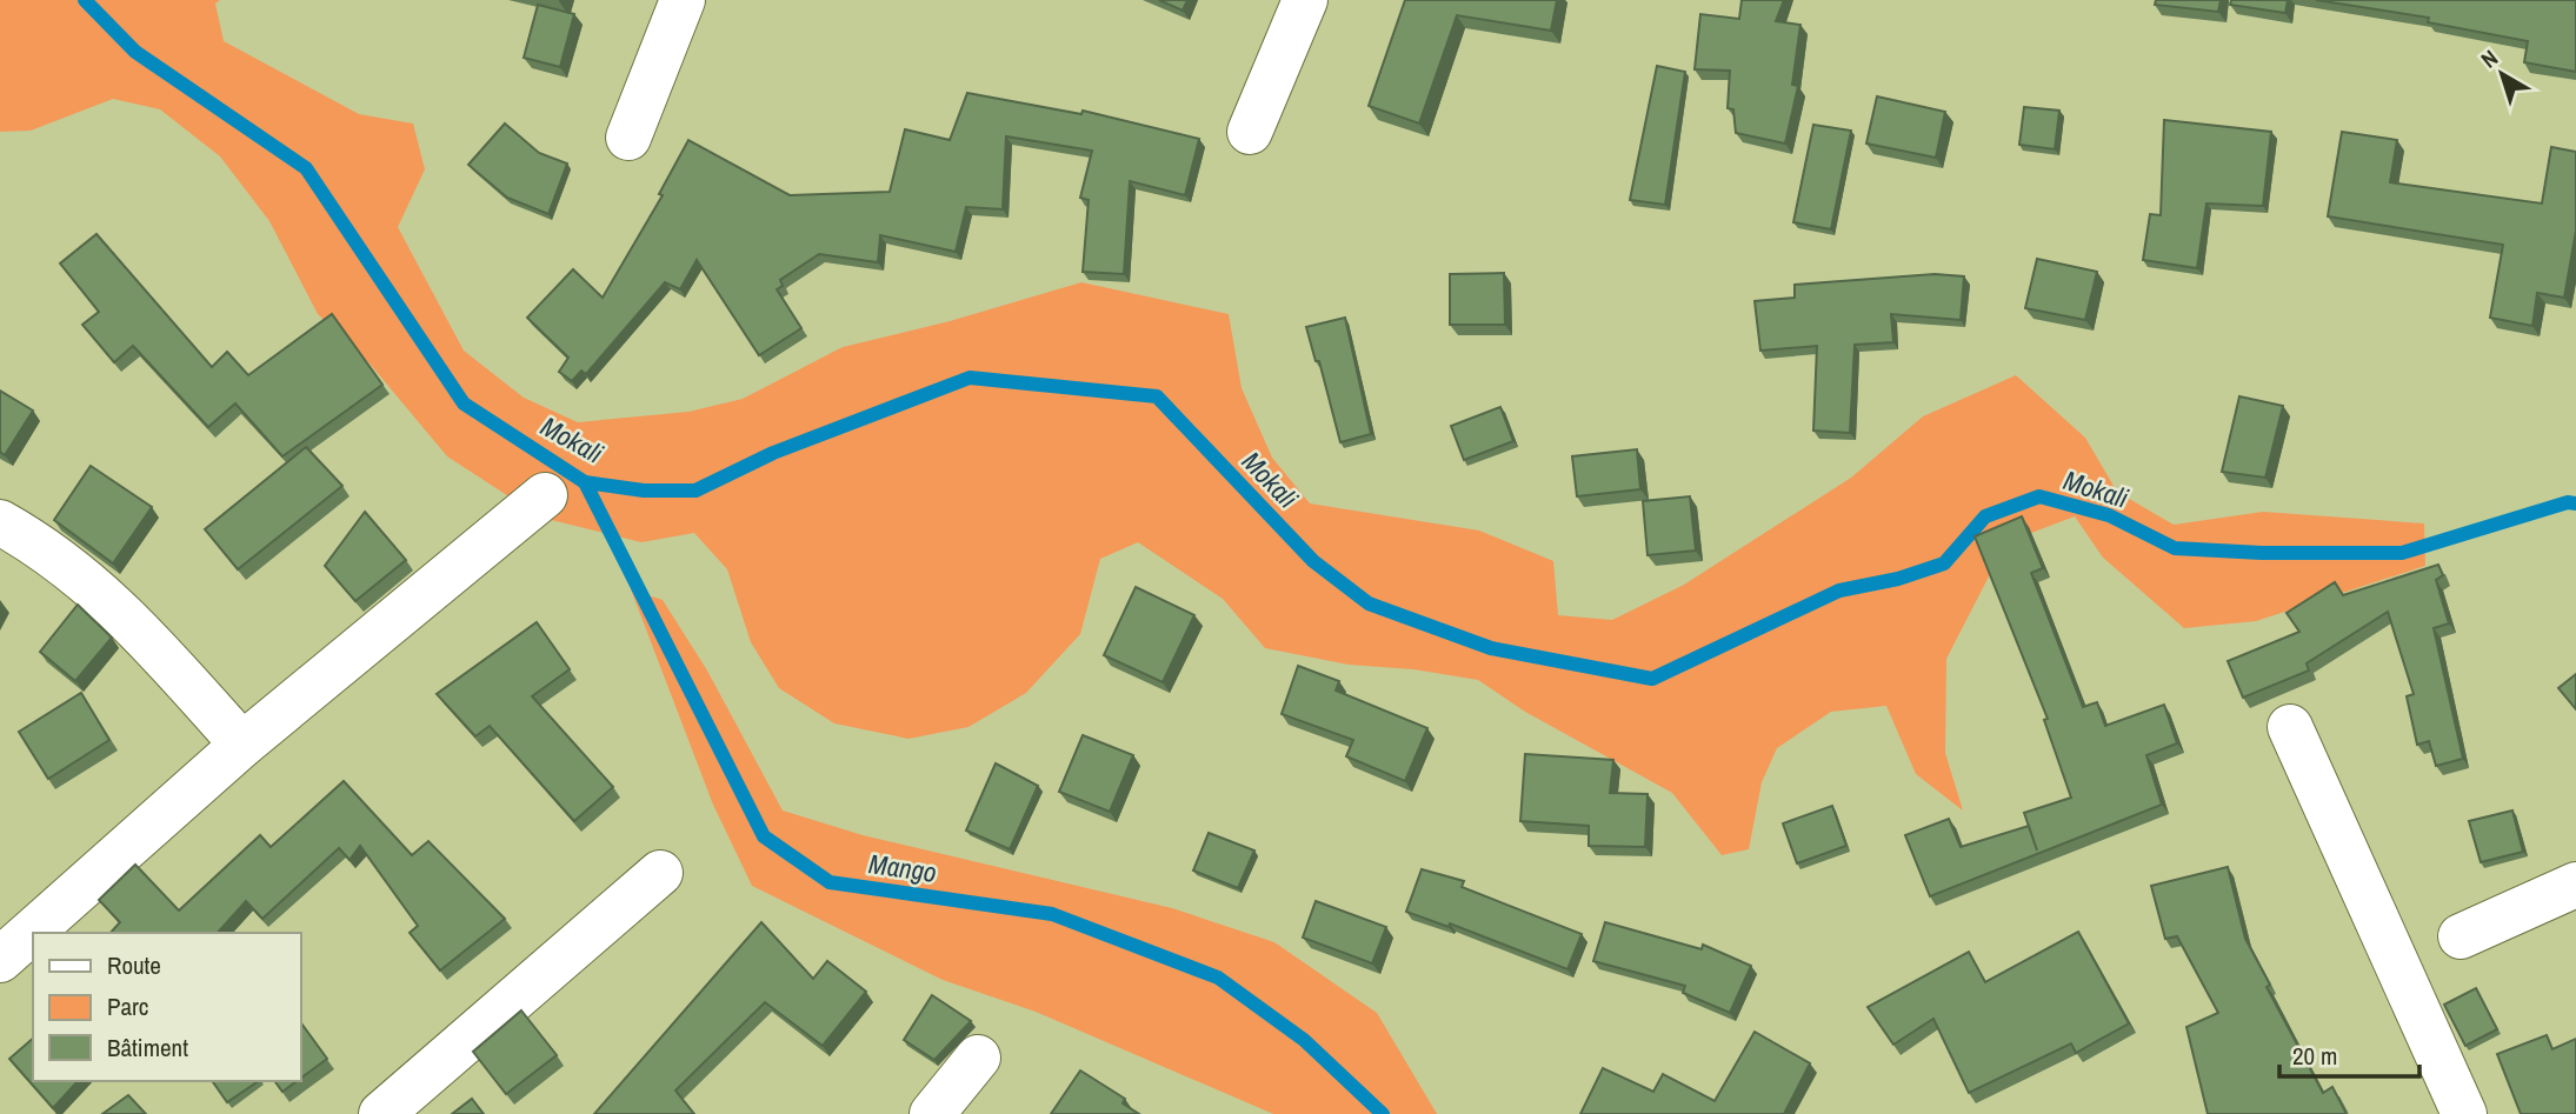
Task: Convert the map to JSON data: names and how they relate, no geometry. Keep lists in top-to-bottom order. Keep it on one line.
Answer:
{"water":["Mokali","Mango"],"legend":["Route","Parc","Bâtiment"],"scale_bar":"20 m","north":"top left"}
